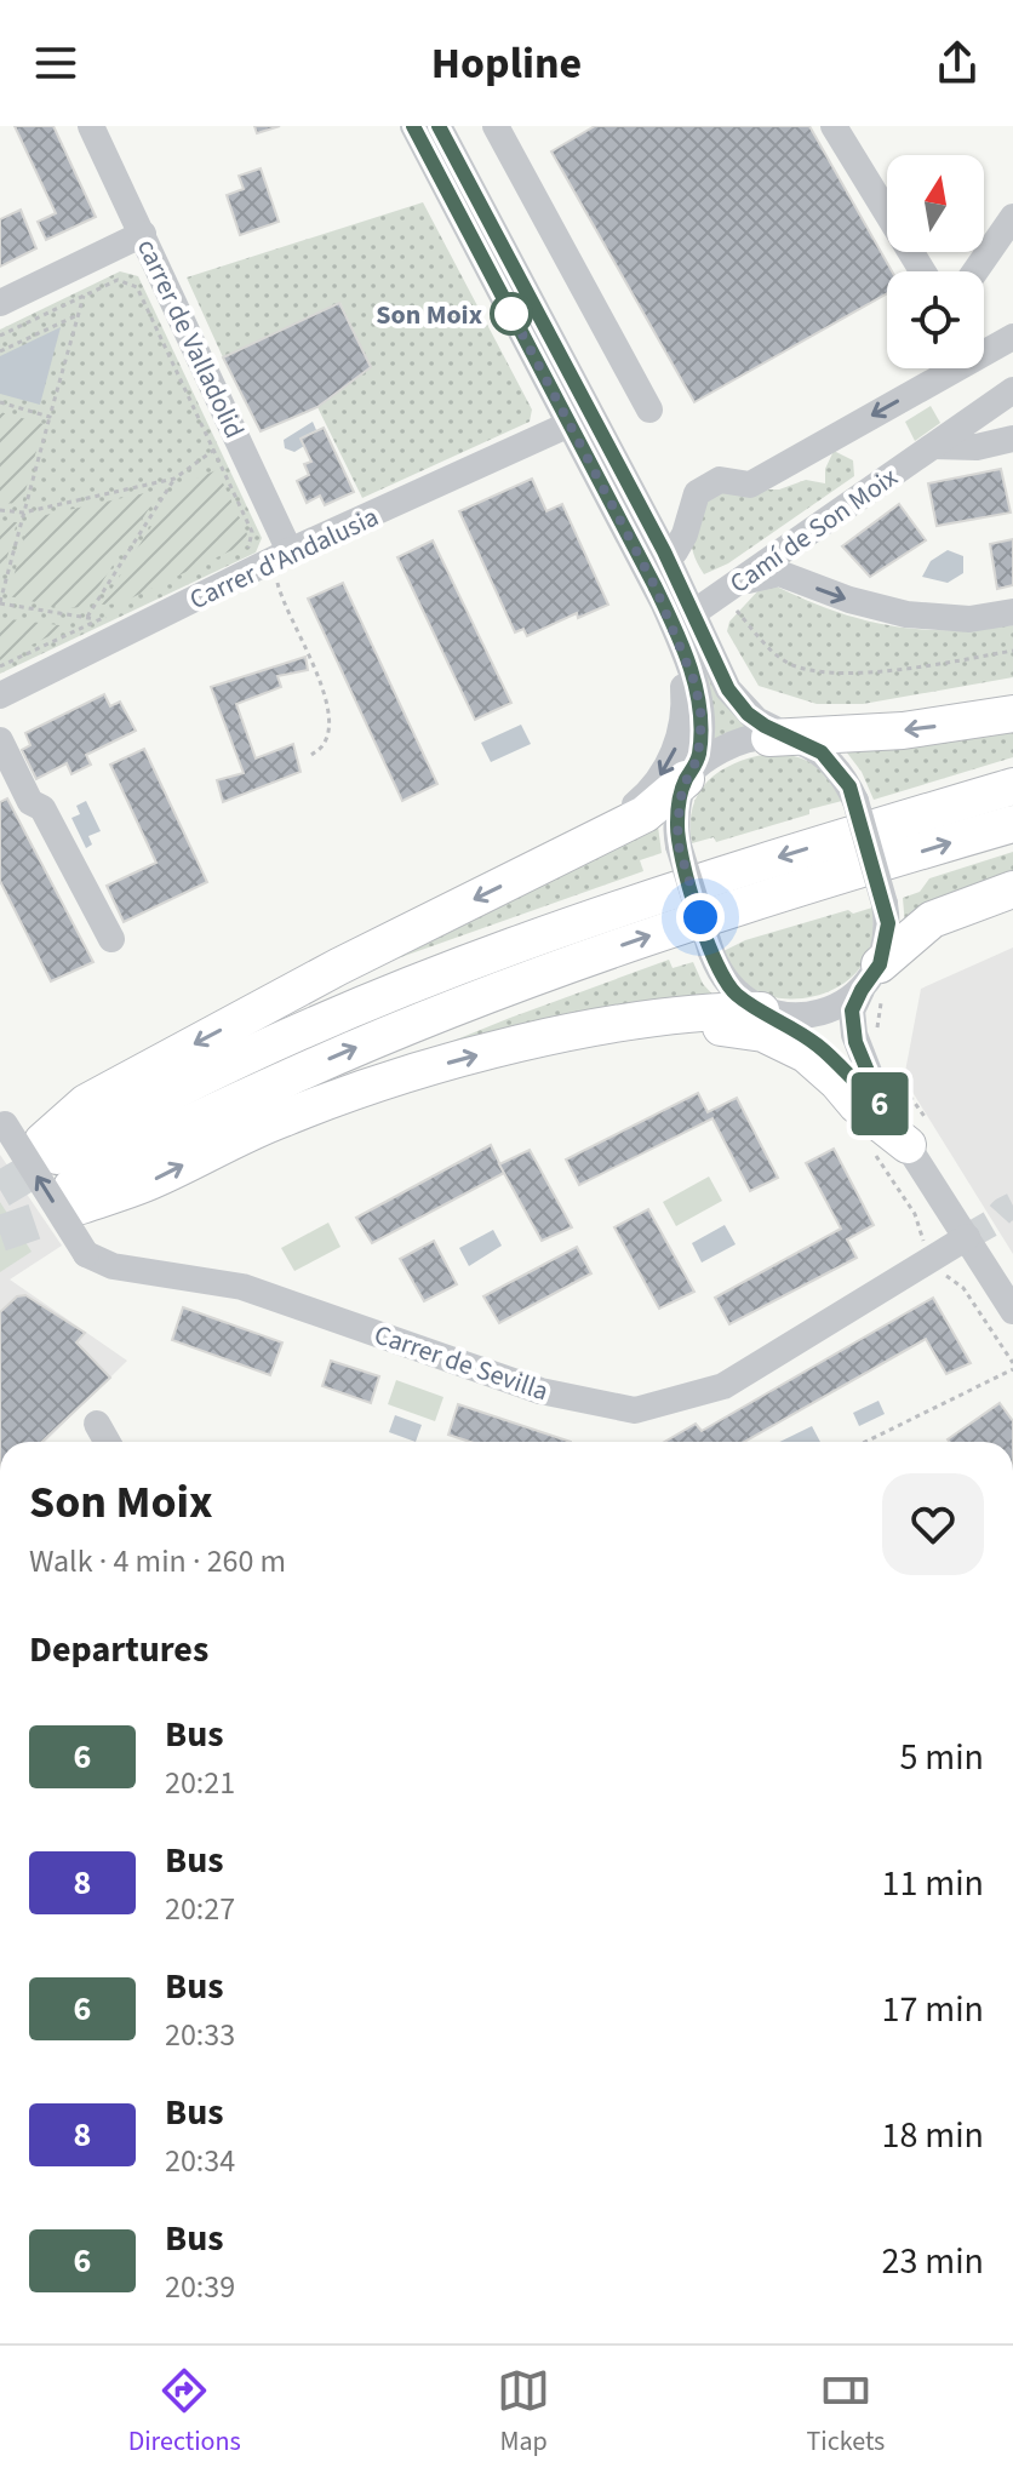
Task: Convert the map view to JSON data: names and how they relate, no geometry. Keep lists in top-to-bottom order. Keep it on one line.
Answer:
{"streets":{"street":["carrer de Valladolid","Camí de Son Moix","Carrer d'Andalusia","Carrer de Sevilla"]},"crossings":[["carrer de Valladolid","Carrer d'Andalusia"]],"one_way":["Carrer de Sevilla"],"places":["Son Moix"],"lines":["bus line 6"],"north":"top","page":{"header":"Hopline","on_map":"6","heading":[["Son Moix","Walk · 4 min · 260 m"],"Departures"],"list":[{"mark":"6","name":"Bus","note":"20:21","value":"5 min"},{"mark":"8","name":"Bus","note":"20:27","value":"11 min"},{"mark":"6","name":"Bus","note":"20:33","value":"17 min"},{"mark":"8","name":"Bus","note":"20:34","value":"18 min"},{"mark":"6","name":"Bus","note":"20:39","value":"23 min"}],"tabs":["Directions","Map","Tickets"]}}
